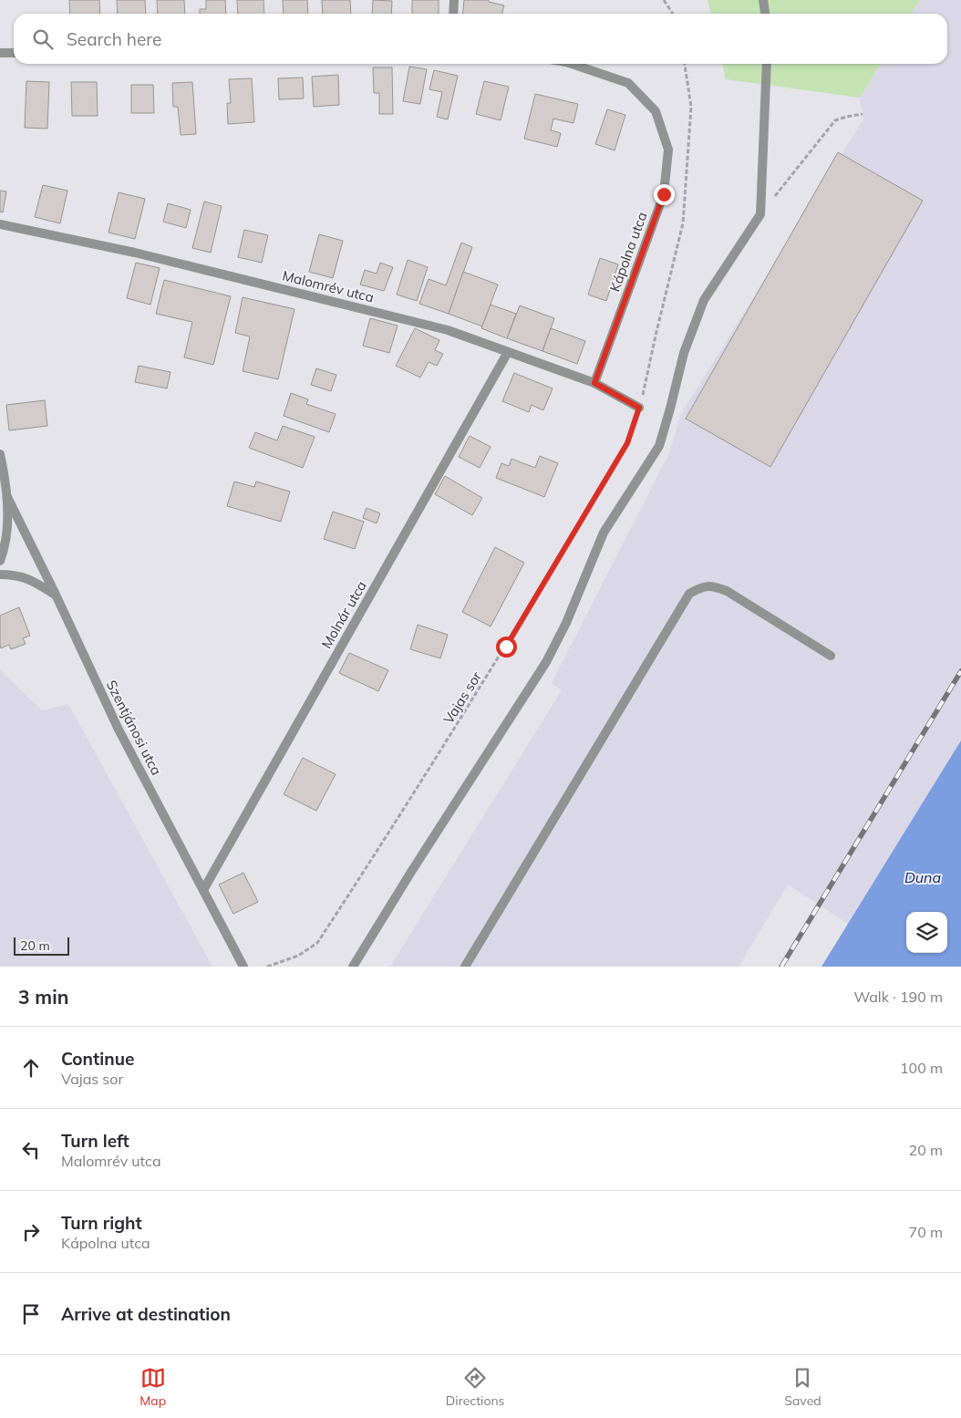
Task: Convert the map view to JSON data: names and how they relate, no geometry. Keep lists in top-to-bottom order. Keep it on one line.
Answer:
{"streets":{"street":["Kápolna utca","Malomrév utca","Molnár utca","Szentjánosi utca"],"path":["Vajas sor"]},"crossings":[["Kápolna utca","Malomrév utca"],["Malomrév utca","Molnár utca"],["Malomrév utca","Vajas sor"],["Molnár utca","Szentjánosi utca"]],"water":["Duna"],"scale_bar":"20 m","page":{"search":"Search here","scale":"20 m","heading":["3 min","Walk · 190 m"],"list":[["Continue","Vajas sor","100 m"],["Turn left","Malomrév utca","20 m"],["Turn right","Kápolna utca","70 m"],"Arrive at destination"],"nav":["Map","Directions","Saved"]}}
